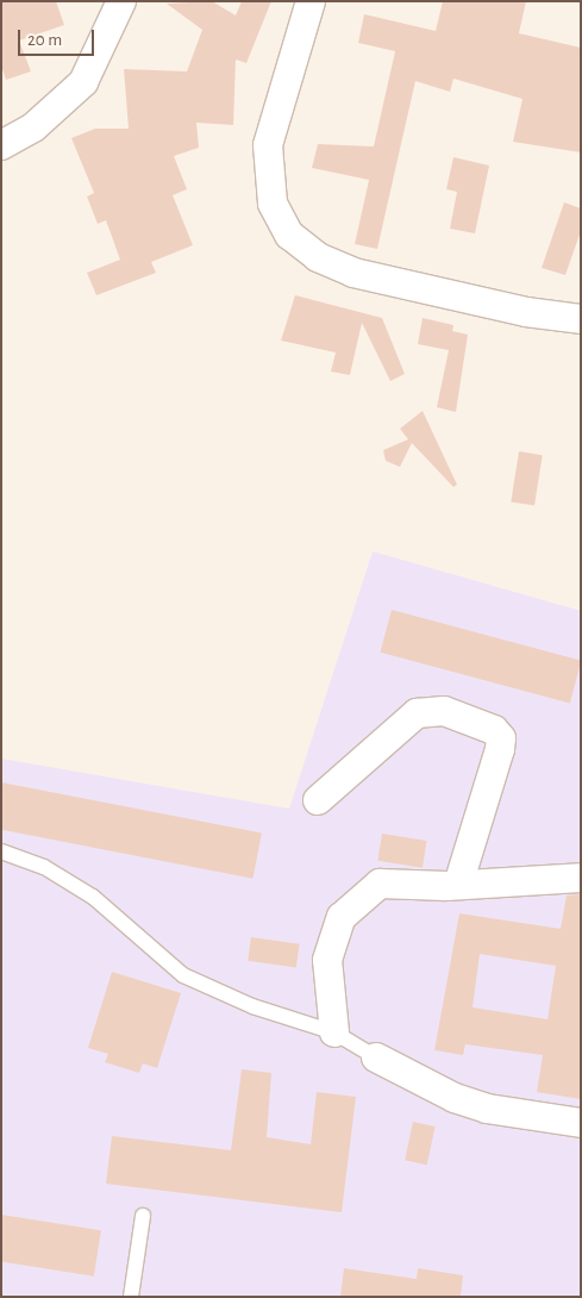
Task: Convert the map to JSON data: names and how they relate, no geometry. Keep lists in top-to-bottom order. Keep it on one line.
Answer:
{"scale_bar":"20 m"}
